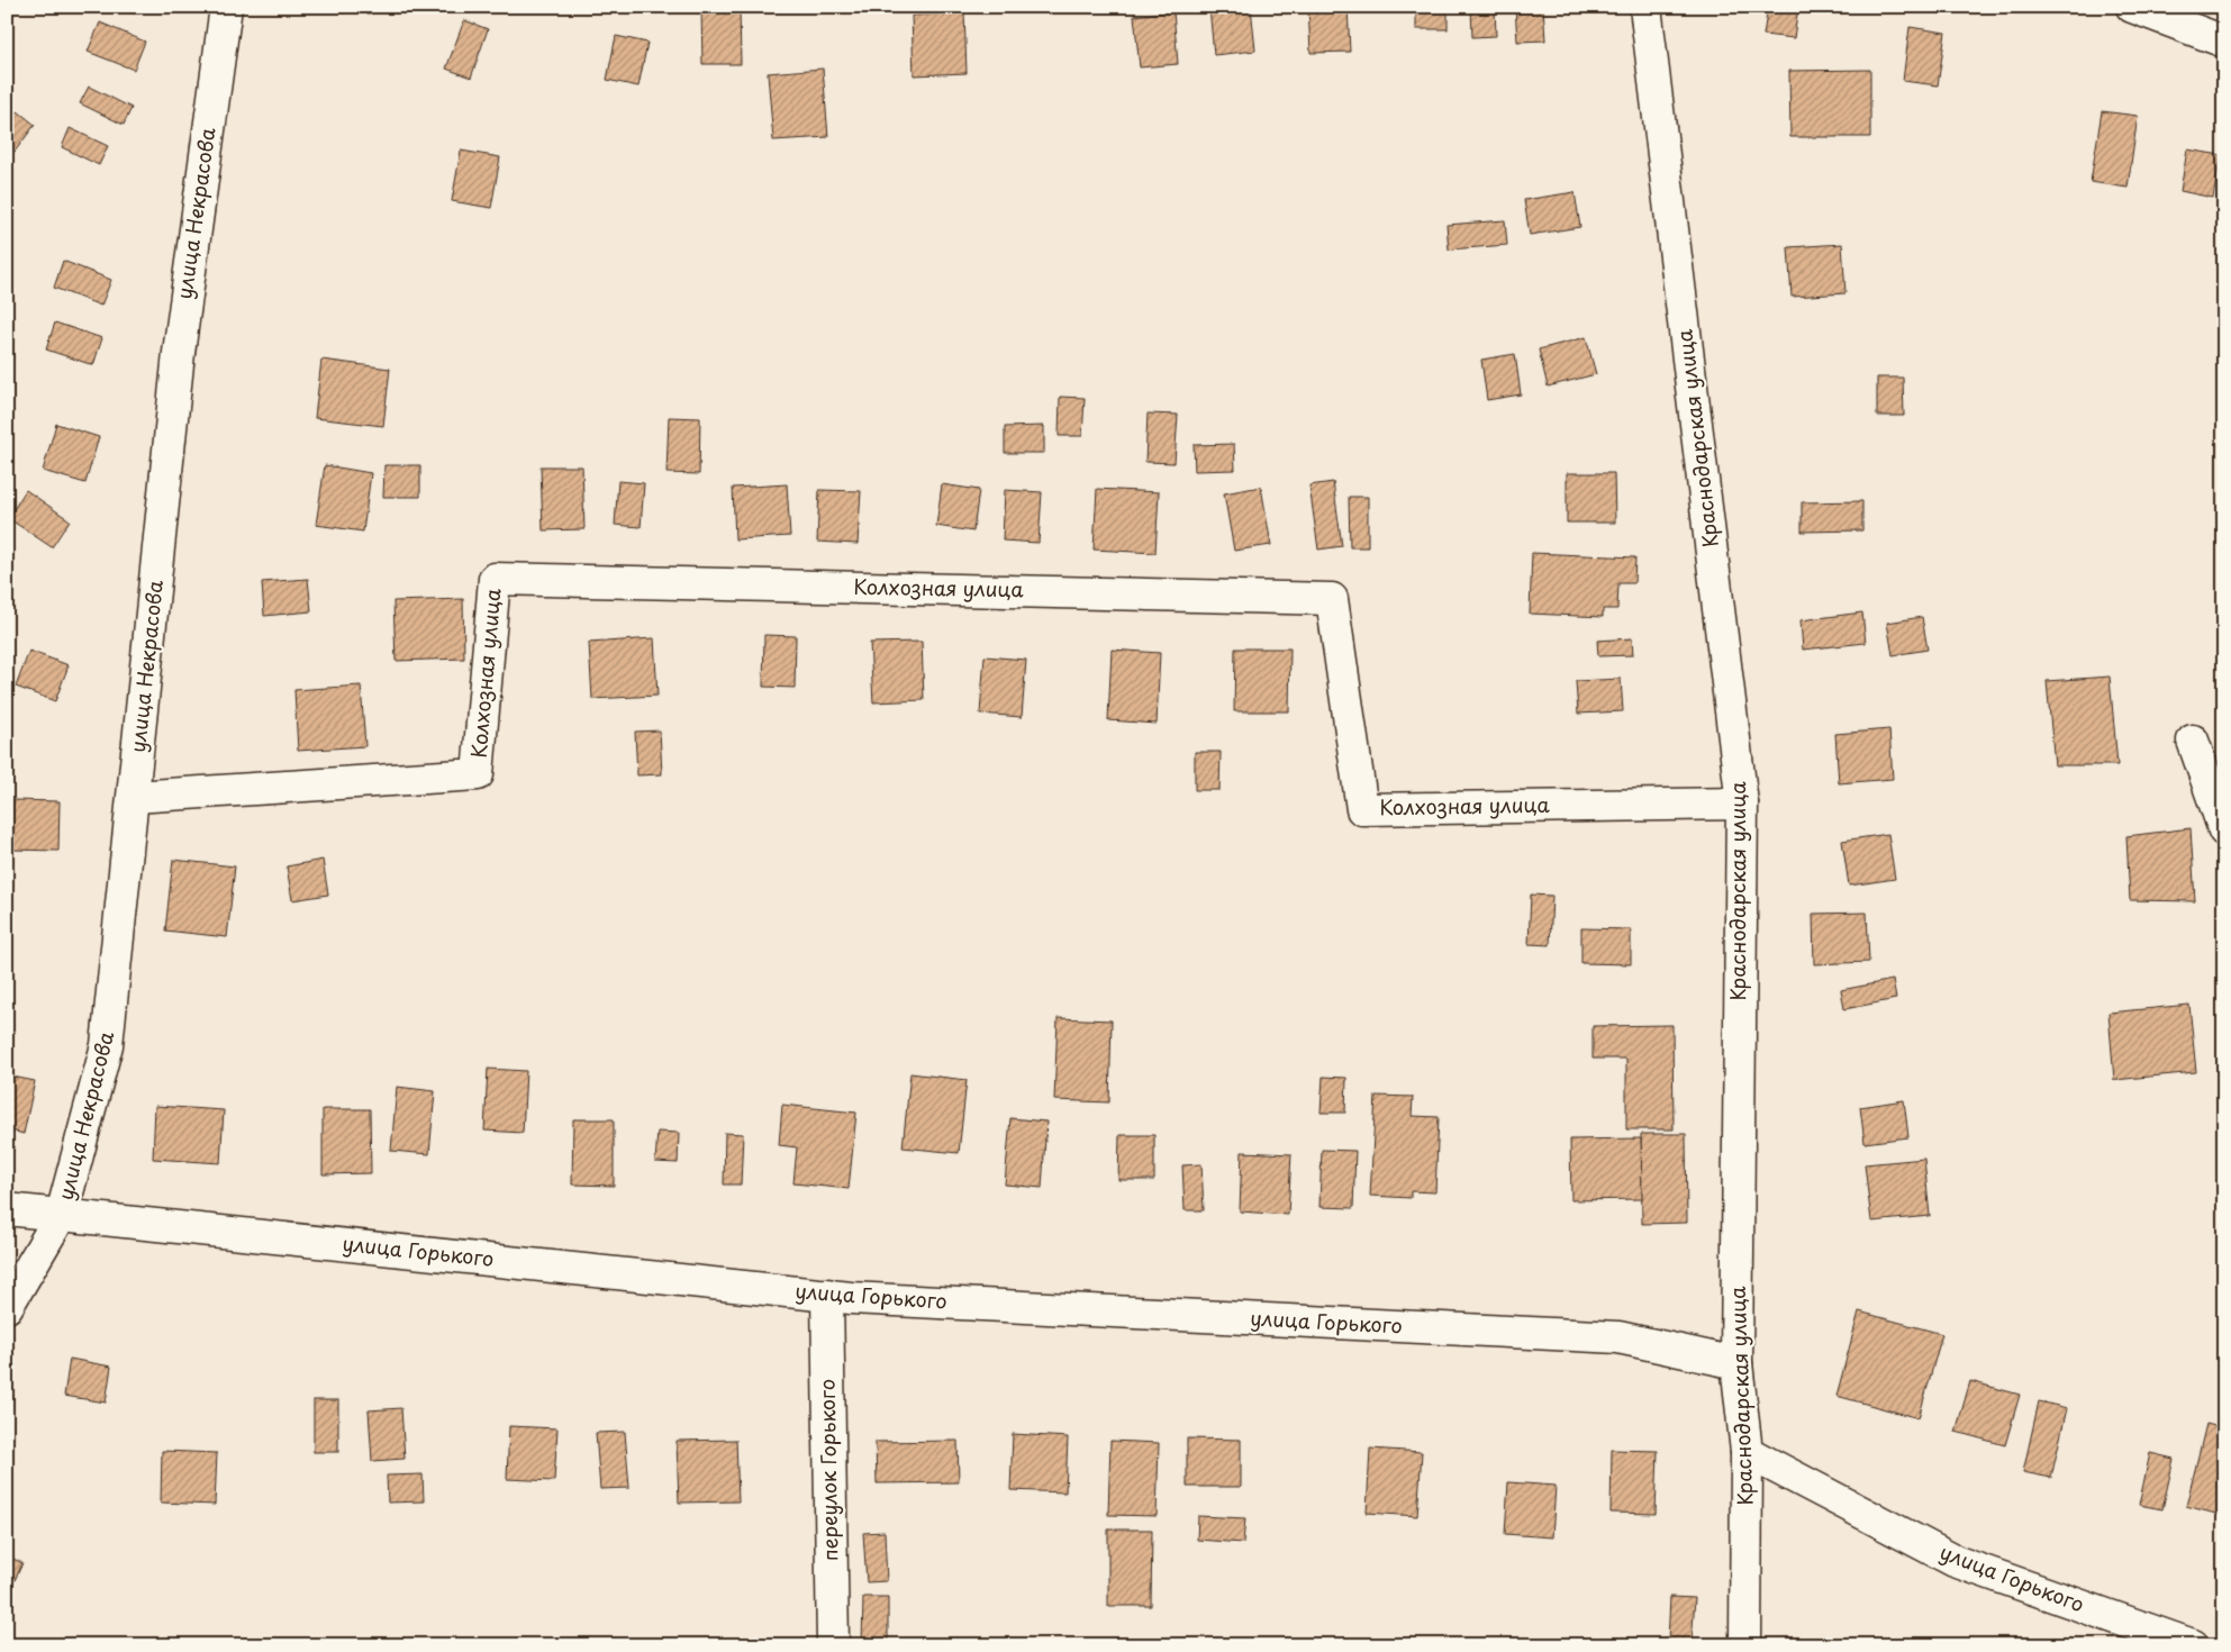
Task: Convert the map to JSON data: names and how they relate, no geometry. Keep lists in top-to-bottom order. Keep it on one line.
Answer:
{"streets":{"street":["улица Некрасова","Краснодарская улица","Колхозная улица","улица Горького","переулок Горького"]},"crossings":[["улица Некрасова","Колхозная улица"],["улица Некрасова","улица Горького"],["Краснодарская улица","Колхозная улица"],["Краснодарская улица","улица Горького"],["улица Горького","переулок Горького"]]}
